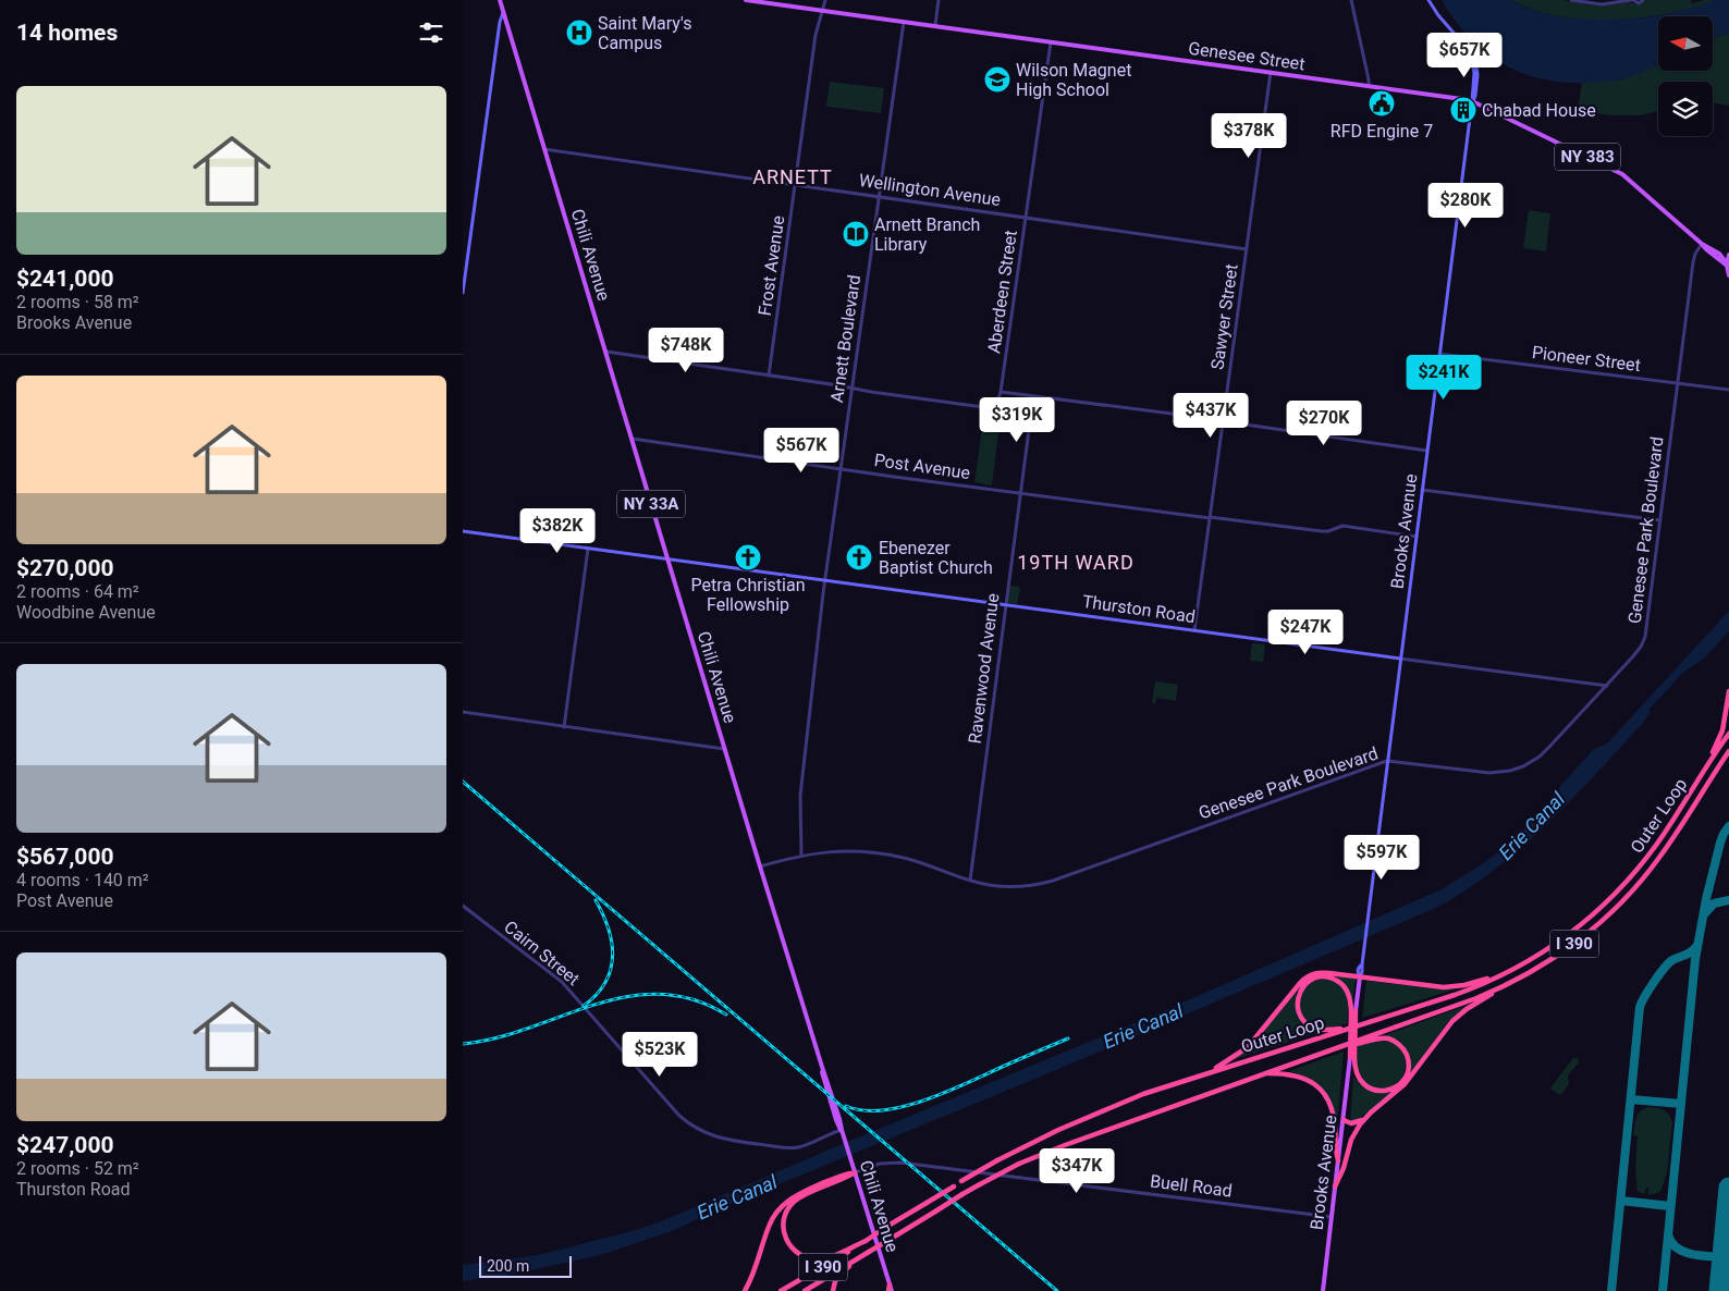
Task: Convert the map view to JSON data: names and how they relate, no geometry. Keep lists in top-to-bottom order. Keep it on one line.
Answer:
{"streets":{"highway":["Outer Loop","I 390"],"main road":["Genesee Street","NY 383","Chili Avenue","NY 33A","Brooks Avenue","Thurston Road"],"street":["Wellington Avenue","Frost Avenue","Aberdeen Street","Sawyer Street","Arnett Boulevard","Pioneer Street","Post Avenue","Genesee Park Boulevard","Ravenwood Avenue","Cairn Street","Buell Road"]},"crossings":[["Genesee Street","Frost Avenue"],["Genesee Street","Aberdeen Street"],["Genesee Street","Sawyer Street"],["Genesee Street","Arnett Boulevard"],["Genesee Street","Genesee Park Boulevard"],["Genesee Street","Brooks Avenue"],["Wellington Avenue","Chili Avenue"],["Wellington Avenue","Frost Avenue"],["Wellington Avenue","Aberdeen Street"],["Wellington Avenue","Sawyer Street"],["Wellington Avenue","Arnett Boulevard"],["Chili Avenue","Post Avenue"],["Chili Avenue","Genesee Park Boulevard"],["Chili Avenue","Thurston Road"],["Chili Avenue","Cairn Street"],["Chili Avenue","Buell Road"],["Sawyer Street","Post Avenue"],["Sawyer Street","Thurston Road"],["Arnett Boulevard","Post Avenue"],["Arnett Boulevard","Genesee Park Boulevard"],["Arnett Boulevard","Thurston Road"],["Pioneer Street","Genesee Park Boulevard"],["Pioneer Street","Brooks Avenue"],["Post Avenue","Brooks Avenue"],["Post Avenue","Ravenwood Avenue"],["Genesee Park Boulevard","Brooks Avenue"],["Genesee Park Boulevard","Thurston Road"],["Genesee Park Boulevard","Ravenwood Avenue"],["Brooks Avenue","Thurston Road"],["Brooks Avenue","Buell Road"],["Thurston Road","Ravenwood Avenue"]],"districts":["ARNETT","19TH WARD"],"water":["Erie Canal"],"places":{"hospital":["Saint Mary's Campus"],"school or university":["Wilson Magnet High School"],"public building":["RFD Engine 7"],"building":["Chabad House"],"library":["Arnett Branch Library"],"church":["Petra Christian Fellowship","Ebenezer Baptist Church"]},"scale_bar":"200 m","north":"left","page":{"heading":"14 homes","price":["$657K","$378K","$280K","$748K","$241K","$437K","$319K","$270K","$567K","$382K","$247K","$597K","$523K","$347K"],"list":[{"name":"$241,000","note":"2 rooms · 58 m² · Brooks Avenue"},{"name":"$270,000","note":"2 rooms · 64 m² · Woodbine Avenue"},{"name":"$567,000","note":"4 rooms · 140 m² · Post Avenue"},{"name":"$247,000","note":"2 rooms · 52 m² · Thurston Road"}],"scale":"200 m"}}
